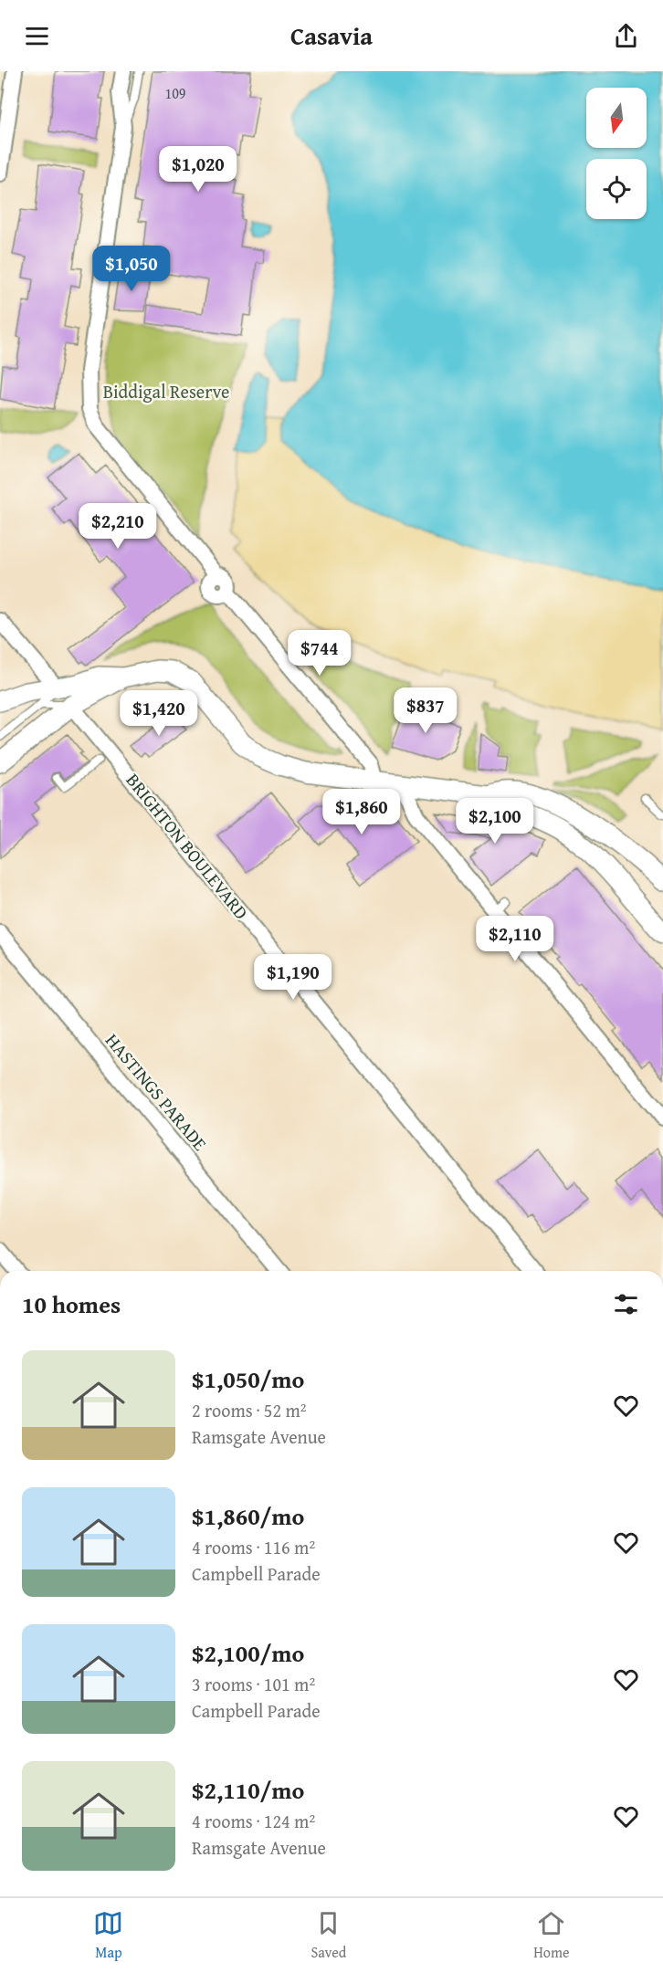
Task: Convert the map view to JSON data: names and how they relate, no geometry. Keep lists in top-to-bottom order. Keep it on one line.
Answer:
{"streets":{"street":["BRIGHTON BOULEVARD","HASTINGS PARADE"]},"parks":["Biddigal Reserve"],"house_numbers":["109"],"north":"bottom","page":{"header":"Casavia","price":["$1,020","$1,050","$2,210","$744","$837","$1,420","$1,860","$2,100","$2,110","$1,190"],"heading":"10 homes","list":[{"name":"$1,050/mo","note":"2 rooms · 52 m² · Ramsgate Avenue"},{"name":"$1,860/mo","note":"4 rooms · 116 m² · Campbell Parade"},{"name":"$2,100/mo","note":"3 rooms · 101 m² · Campbell Parade"},{"name":"$2,110/mo","note":"4 rooms · 124 m² · Ramsgate Avenue"}],"tabs":["Map","Saved","Home"]}}
